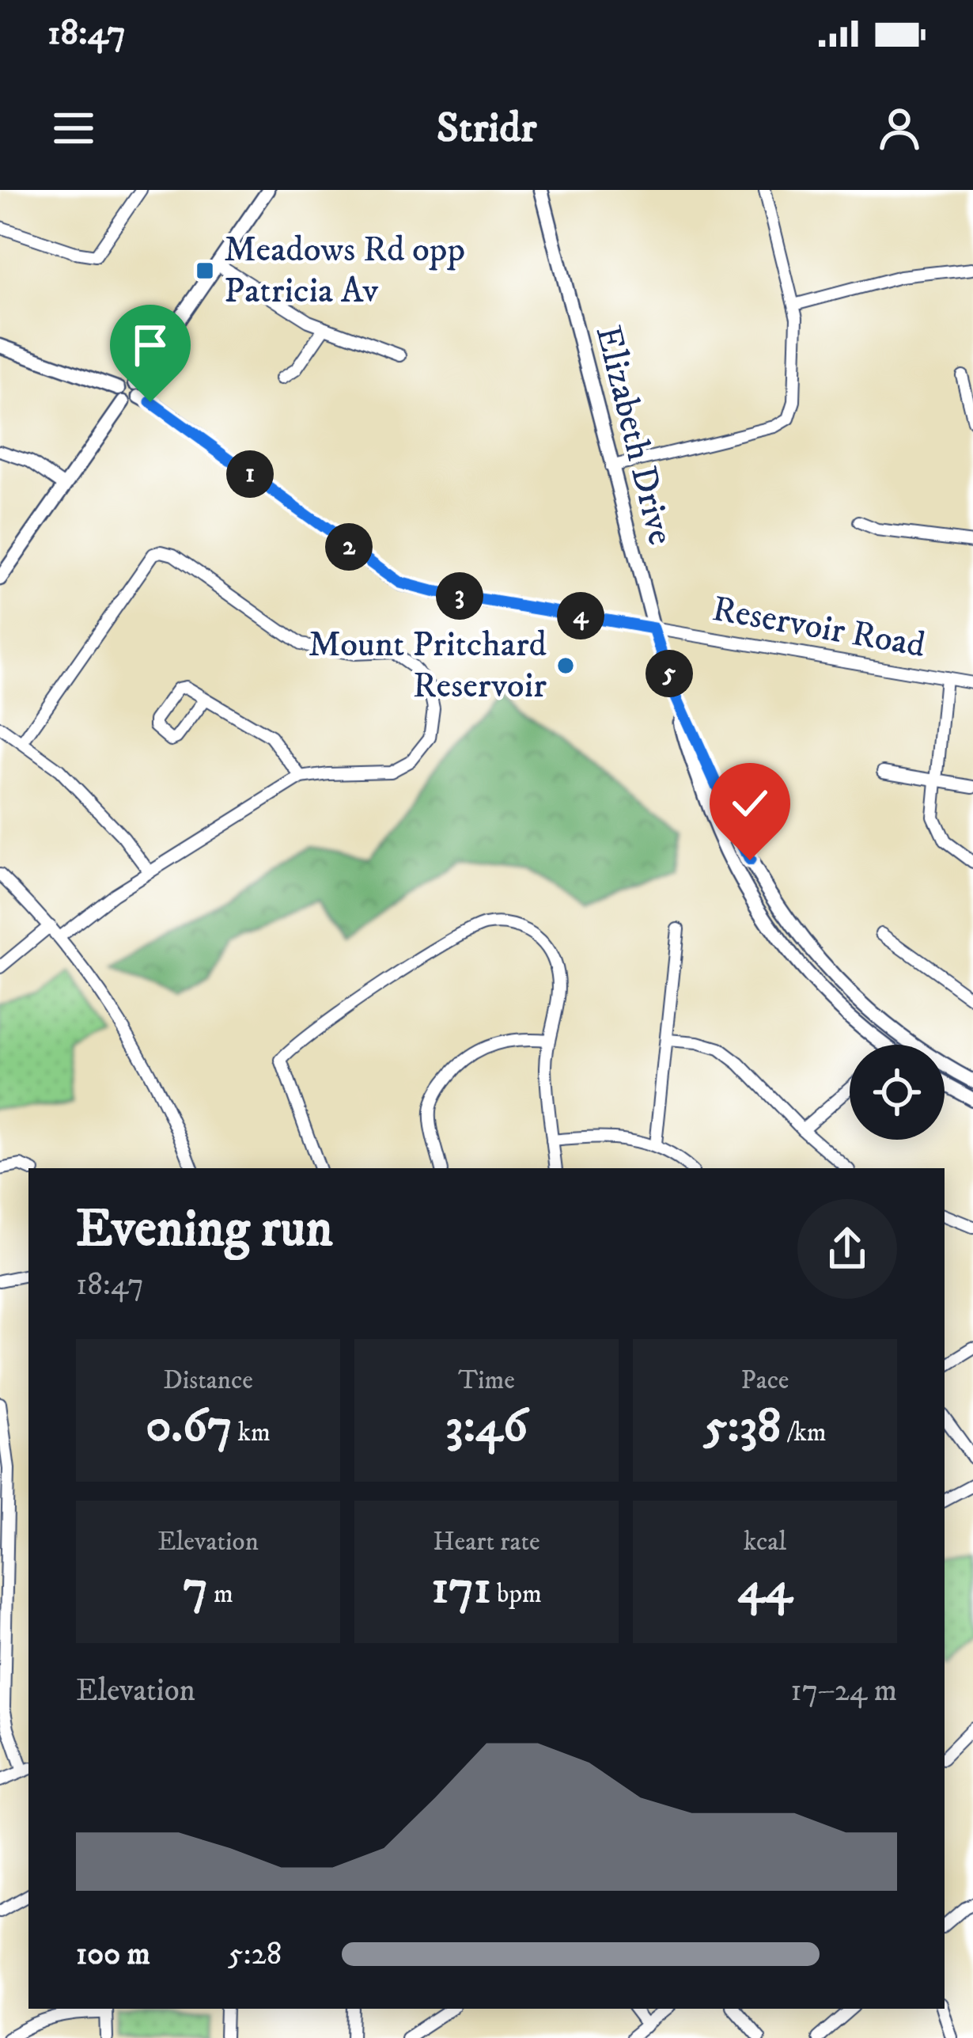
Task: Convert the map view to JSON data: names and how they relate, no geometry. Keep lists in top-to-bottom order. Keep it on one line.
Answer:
{"streets":{"main road":["Elizabeth Drive"],"street":["Reservoir Road"]},"crossings":[["Elizabeth Drive","Reservoir Road"]],"places":{"transit":["Meadows Rd opp Patricia Av"],"other":["Mount Pritchard Reservoir"]},"page":{"status":"18:47","header":"Stridr","pins":["1","2","3","4","5"],"heading":["Evening run","18:47"],"stats":[["Distance","0.67 km"],["Time","3:46"],["Pace","5:38 /km"],["Elevation","7 m"],["Heart rate","171 bpm"],["kcal","44"]],"chart":["Elevation","17–24 m"],"list":[{"name":"100 m","note":"5:28"}]}}
